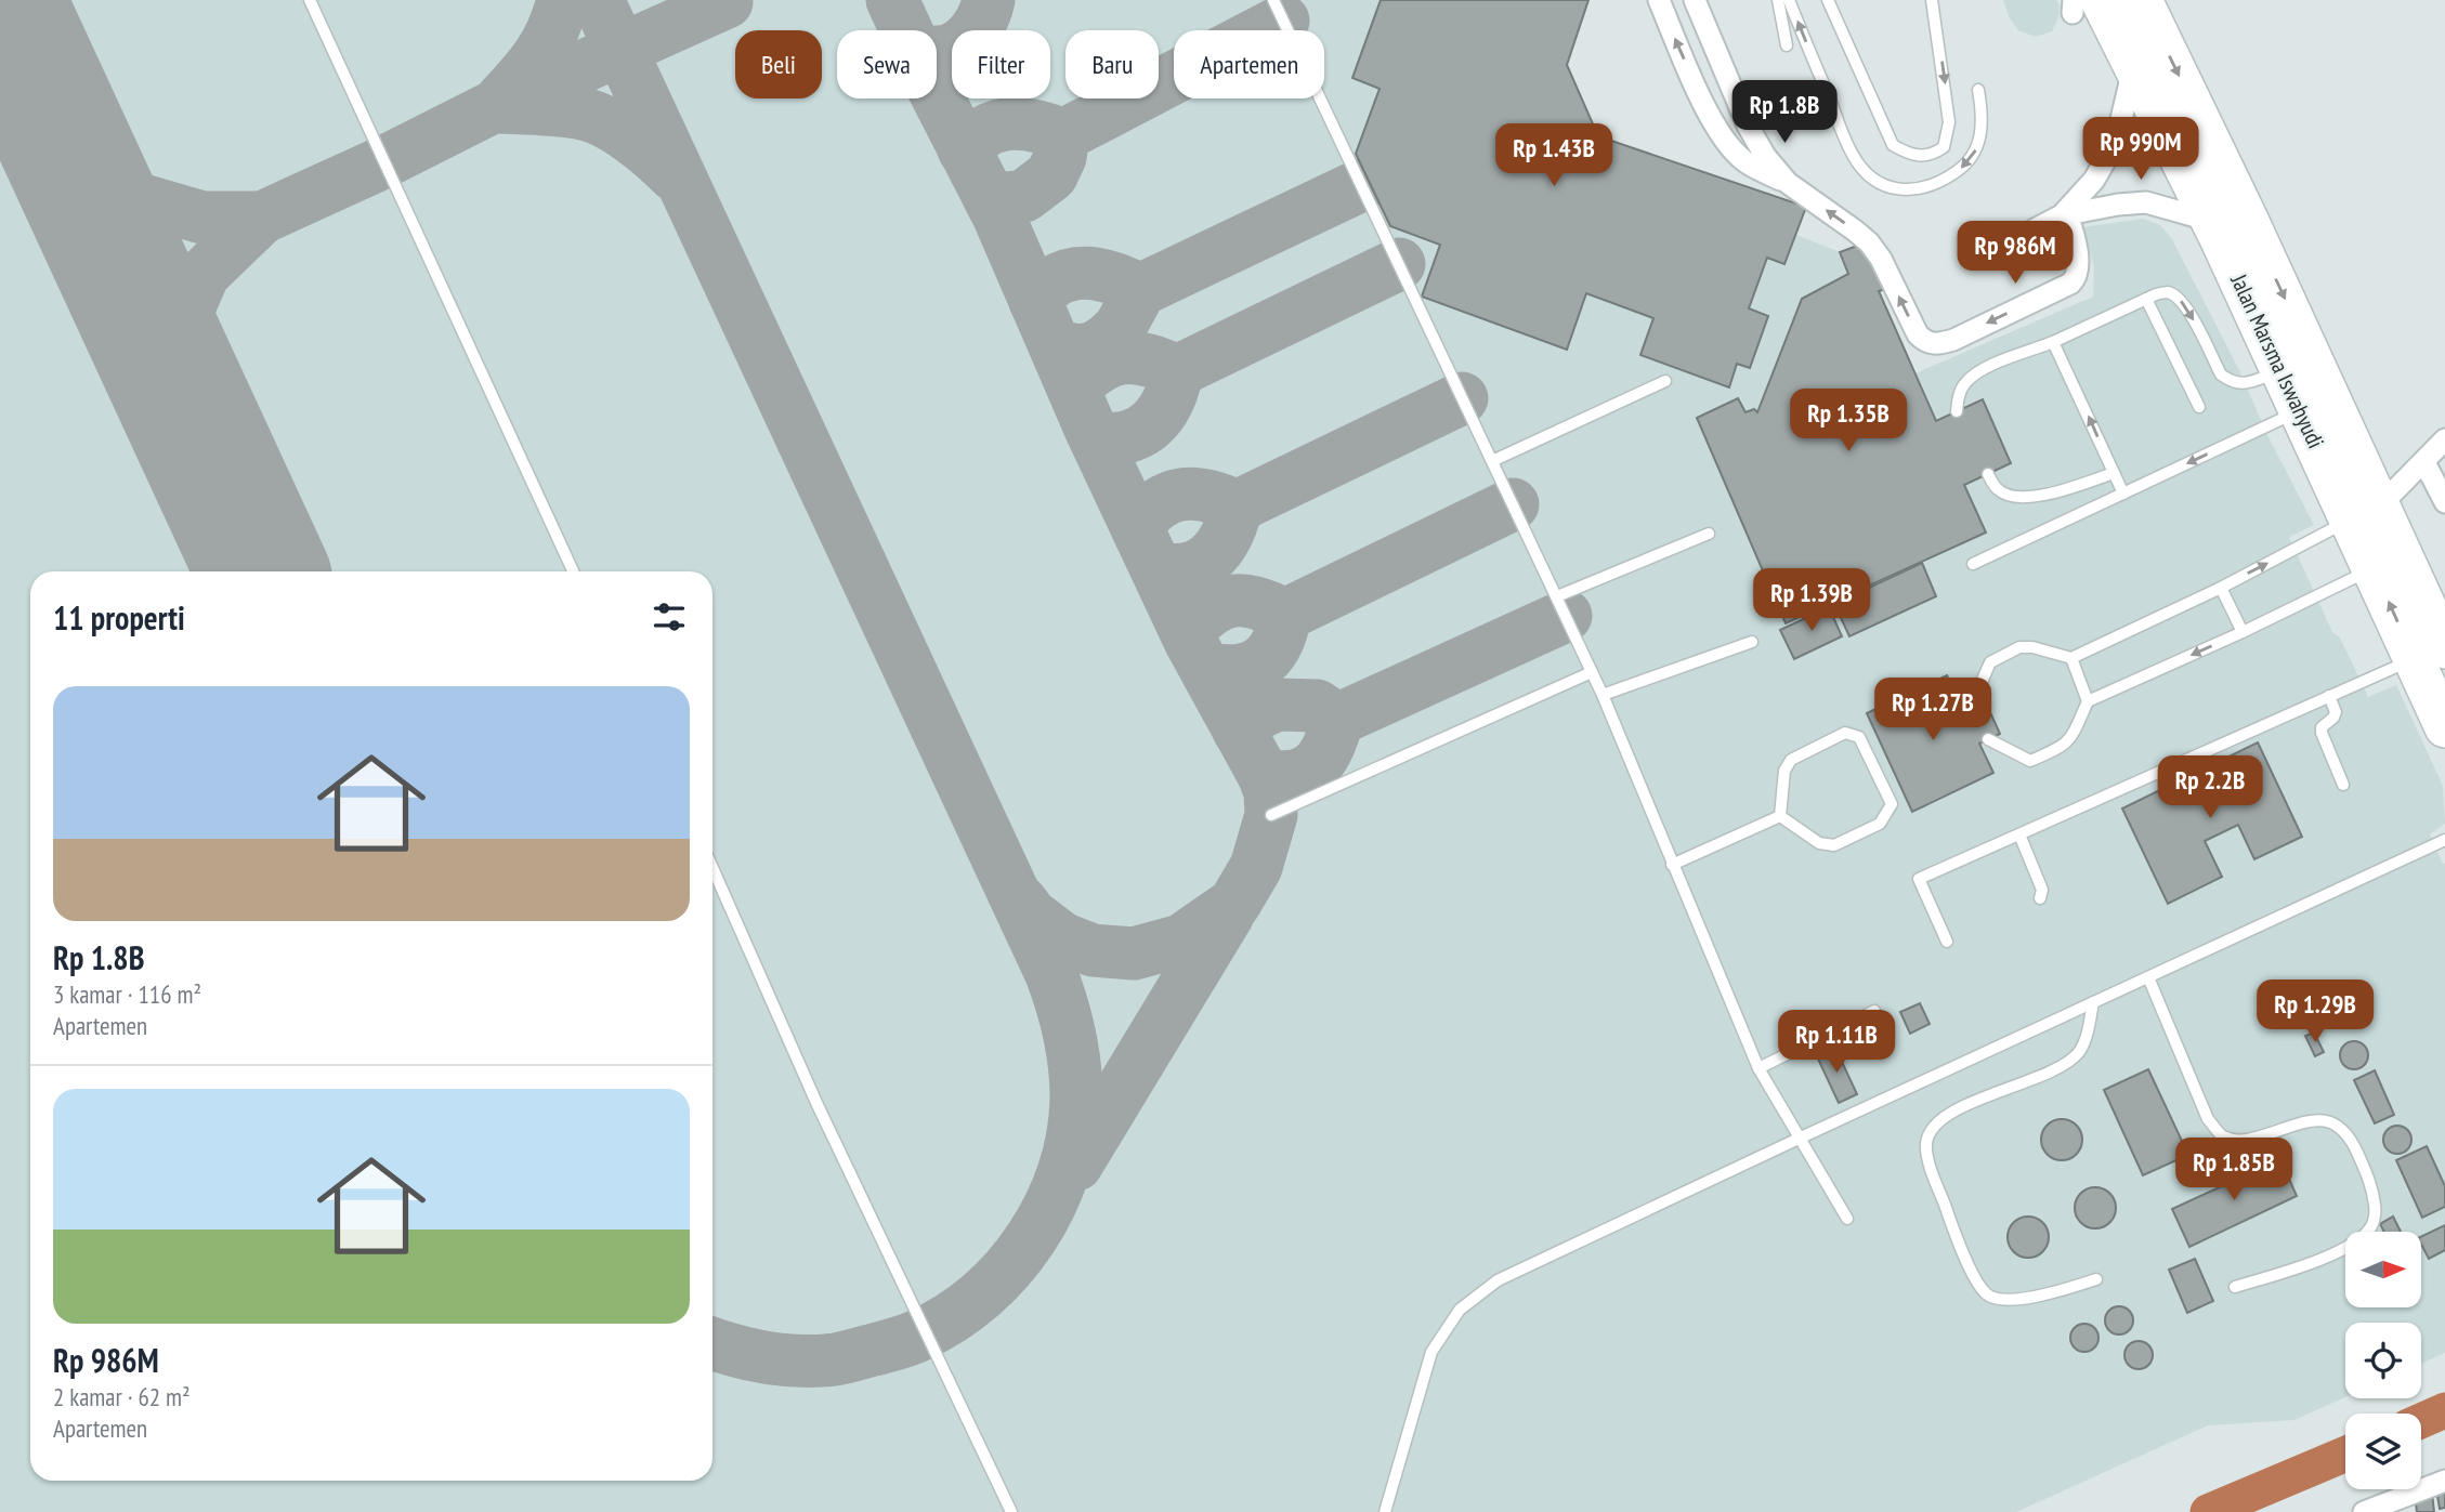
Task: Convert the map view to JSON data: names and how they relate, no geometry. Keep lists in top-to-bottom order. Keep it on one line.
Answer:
{"streets":{"highway":["Jalan Marsma Iswahyudi"]},"north":"right","page":{"chip":["Beli","Sewa","Filter","Baru","Apartemen"],"price":["Rp 1.8B","Rp 990M","Rp 1.43B","Rp 986M","Rp 1.35B","Rp 1.39B","Rp 1.27B","Rp 2.2B","Rp 1.29B","Rp 1.11B","Rp 1.85B"],"heading":"11 properti","list":[{"name":"Rp 1.8B","note":"3 kamar · 116 m² · Apartemen"},{"name":"Rp 986M","note":"2 kamar · 62 m² · Apartemen"}]}}
